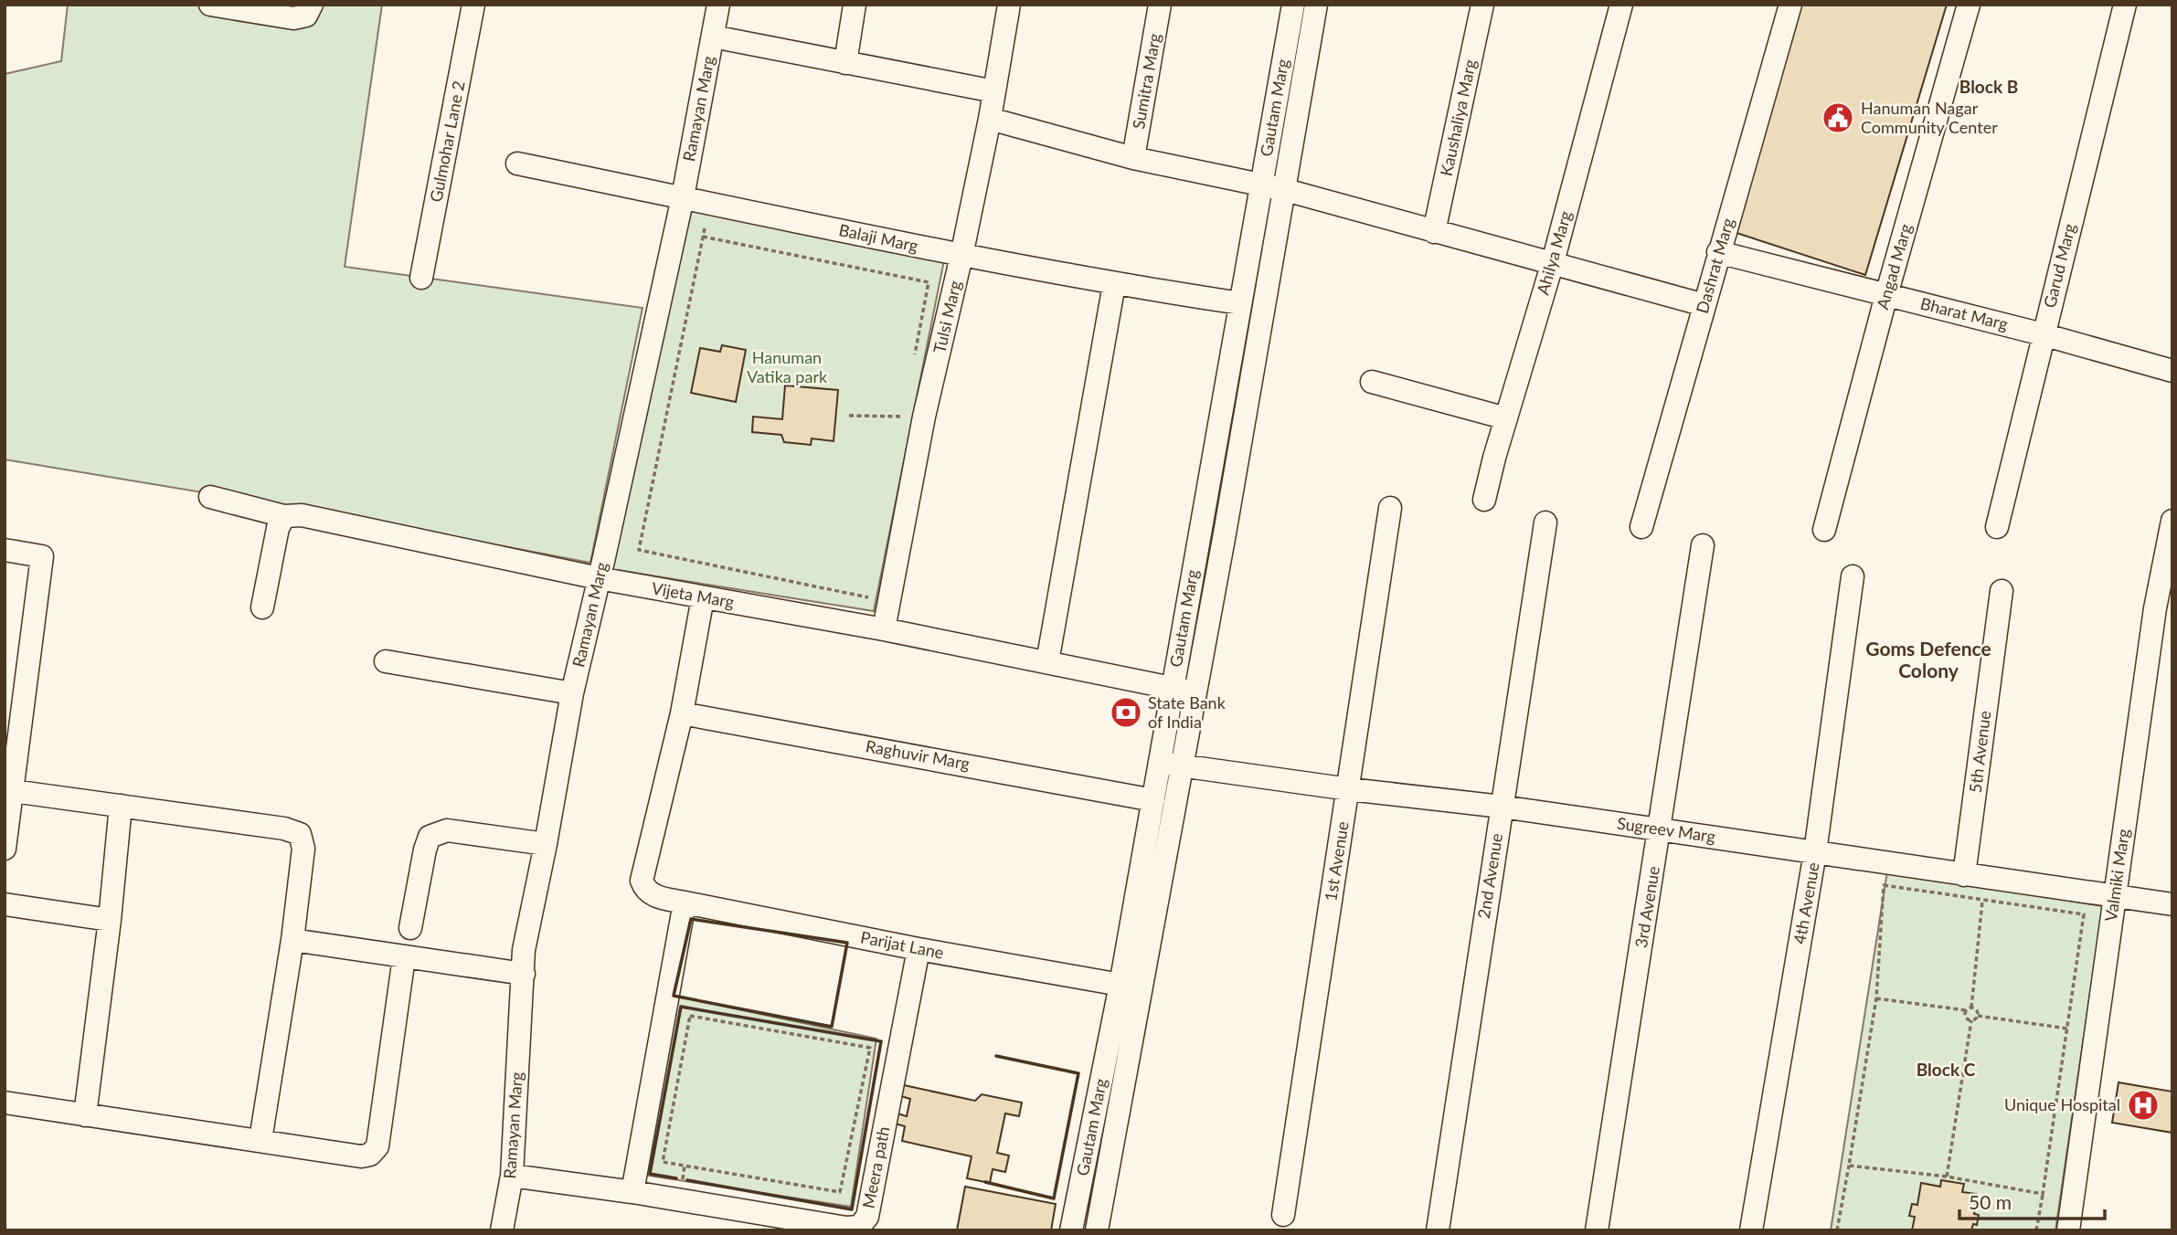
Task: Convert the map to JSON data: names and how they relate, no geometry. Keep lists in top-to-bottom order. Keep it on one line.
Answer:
{"streets":{"street":["Sumitra Marg","Gautam Marg","Ramayan Marg","Kaushaliya Marg","Gulmohar Lane 2","Balaji Marg","Ahilya Marg","Dashrat Marg","Garud Marg","Angad Marg","Bharat Marg","Tulsi Marg","Vijeta Marg","5th Avenue","Raghuvir Marg","Sugreev Marg","1st Avenue","Valmiki Marg","2nd Avenue","4th Avenue","3rd Avenue","Parijat Lane","Meera path"]},"crossings":[["Gautam Marg","Balaji Marg"],["Gautam Marg","Vijeta Marg"],["Gautam Marg","Raghuvir Marg"],["Gautam Marg","Sugreev Marg"],["Gautam Marg","Parijat Lane"],["Ramayan Marg","Balaji Marg"],["Ramayan Marg","Vijeta Marg"],["Ramayan Marg","Meera path"],["Balaji Marg","Tulsi Marg"],["Dashrat Marg","Bharat Marg"],["Garud Marg","Bharat Marg"],["Angad Marg","Bharat Marg"],["Tulsi Marg","Vijeta Marg"],["5th Avenue","Sugreev Marg"],["Raghuvir Marg","Parijat Lane"],["Sugreev Marg","1st Avenue"],["Sugreev Marg","Valmiki Marg"],["Sugreev Marg","2nd Avenue"],["Sugreev Marg","4th Avenue"],["Sugreev Marg","3rd Avenue"],["Parijat Lane","Meera path"]],"districts":["Block B","Goms Defence Colony","Block C"],"parks":["Hanuman Vatika park"],"places":{"public building":["Hanuman Nagar Community Center"],"bank":["State Bank of India"],"hospital":["Unique Hospital"]},"scale_bar":"50 m"}
